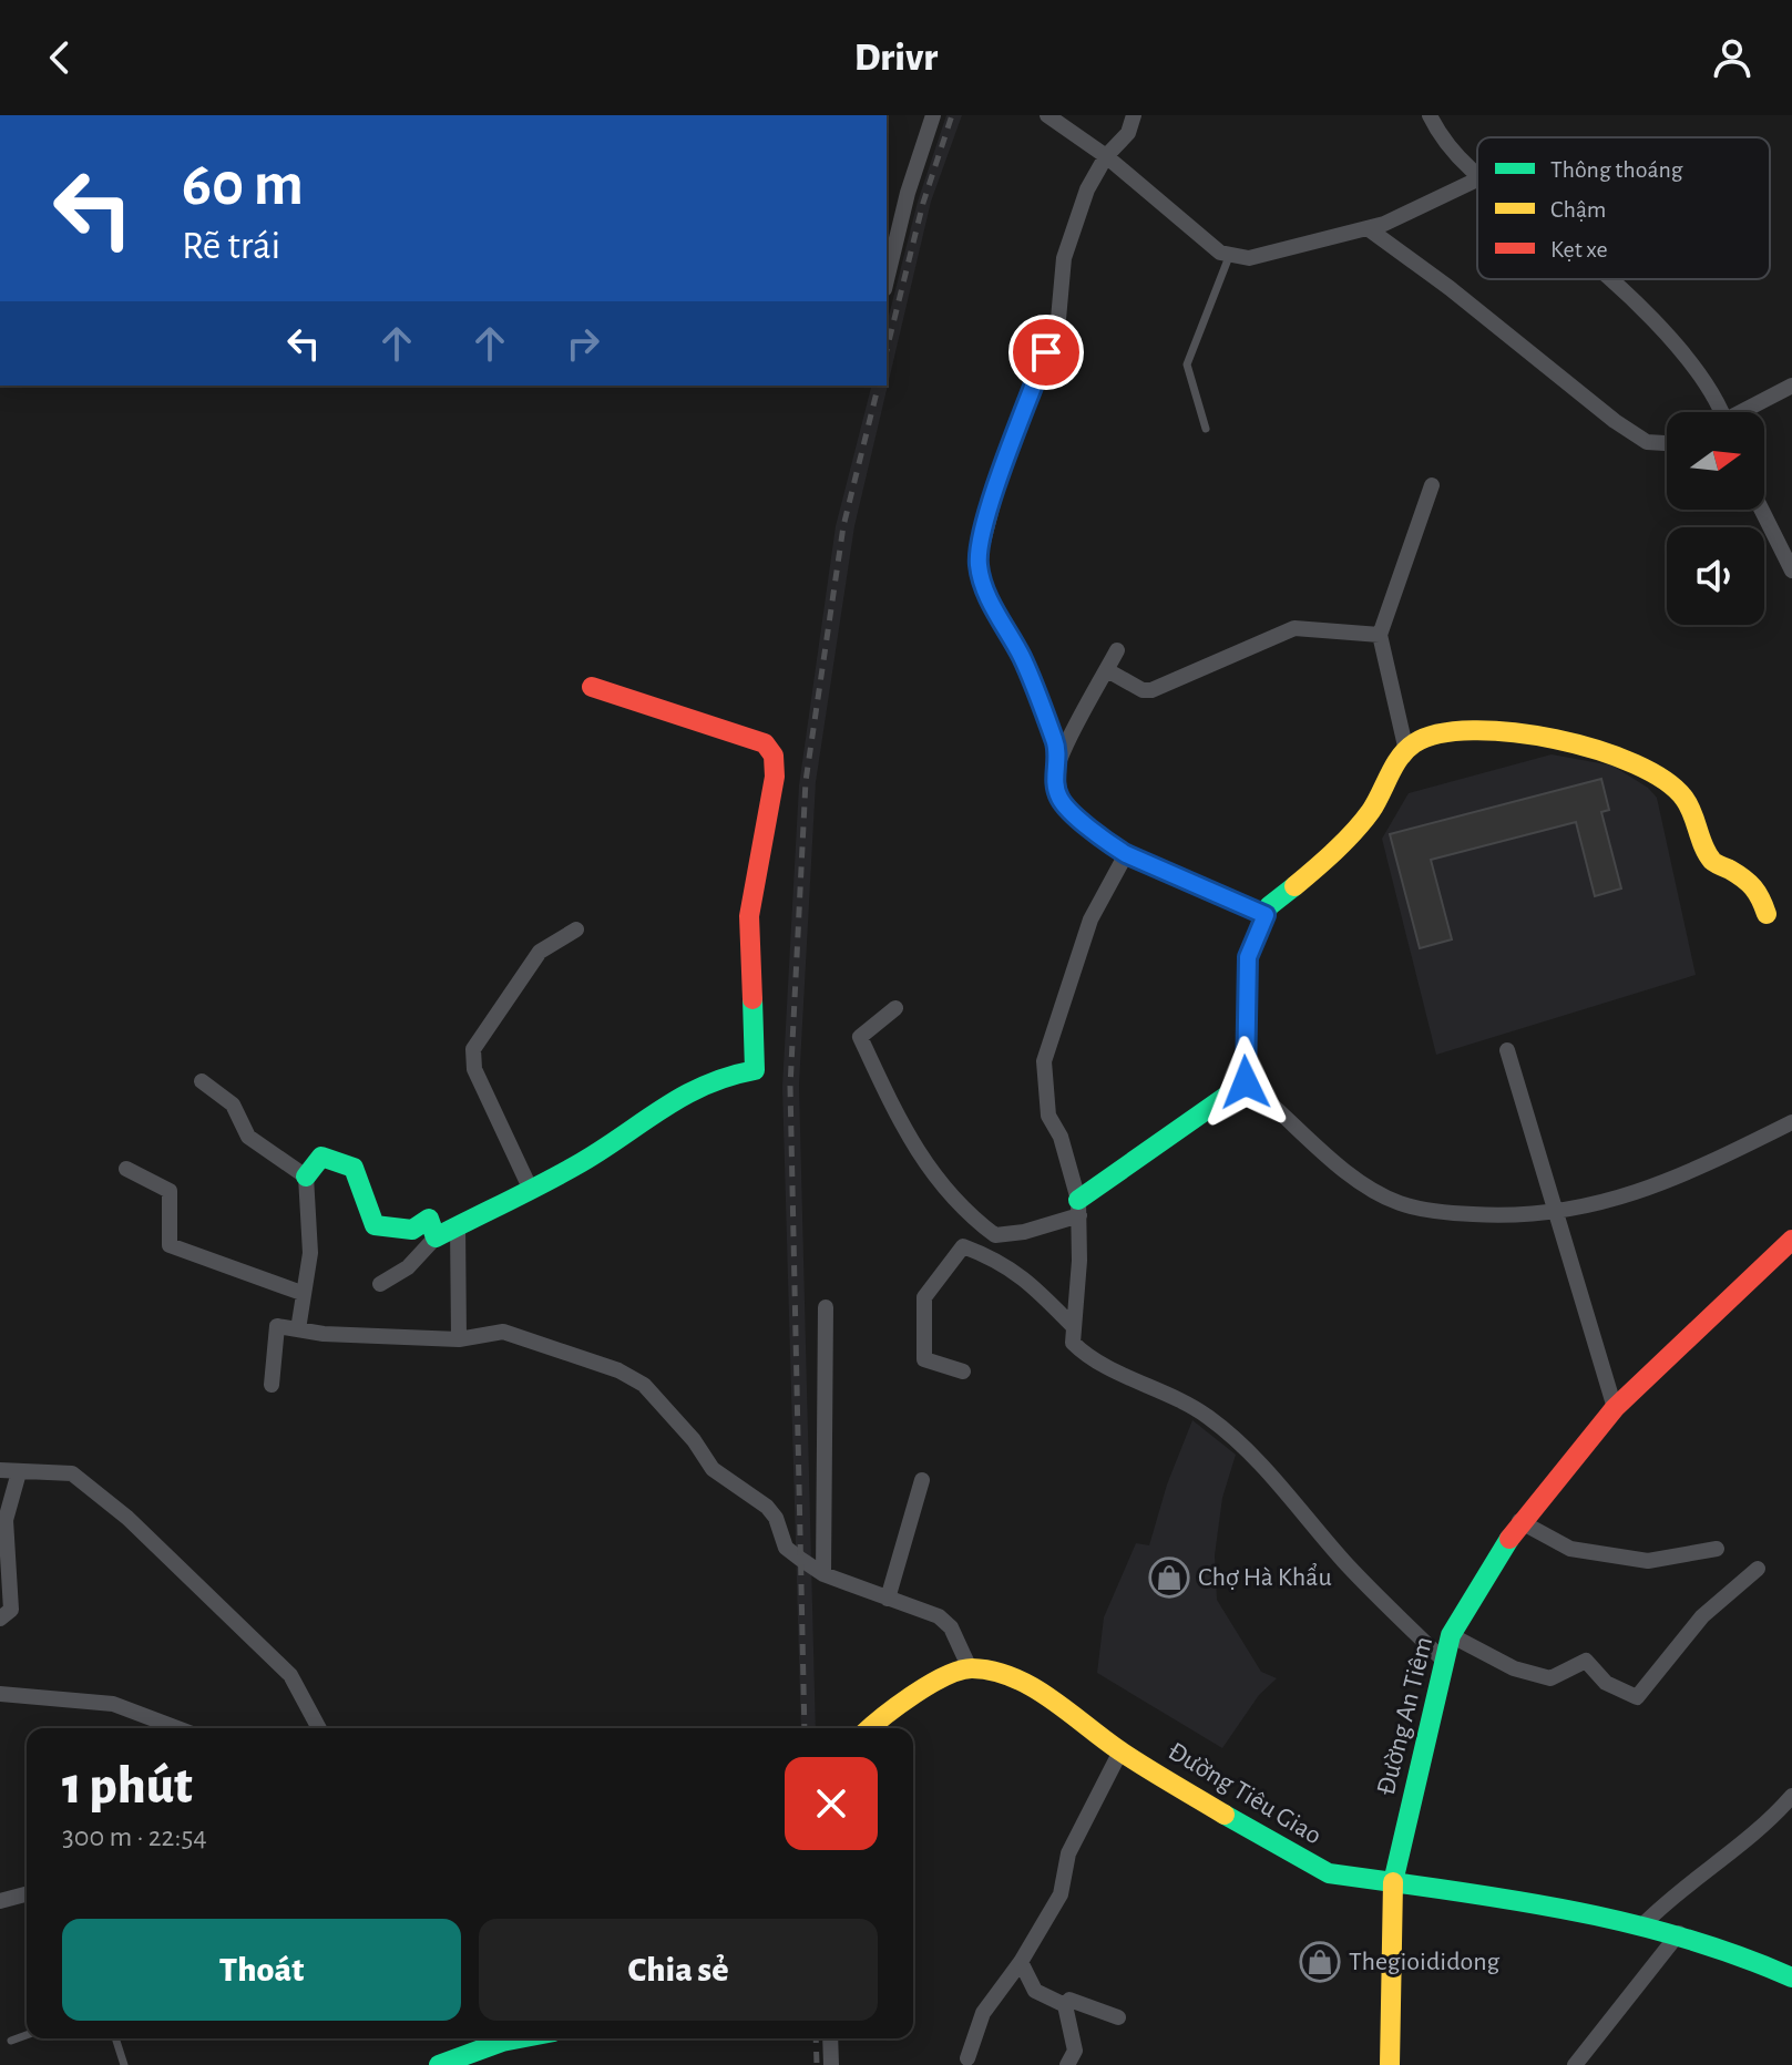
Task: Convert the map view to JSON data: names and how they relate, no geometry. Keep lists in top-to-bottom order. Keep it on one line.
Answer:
{"streets":{"main road":["Đường An Tiêm","Đường Tiêu Giao"]},"crossings":[["Đường An Tiêm","Đường Tiêu Giao"]],"places":{"shop":["Chợ Hà Khẩu","Thegioididong"]},"legend":["Thông thoáng","Chậm","Kẹt xe"],"north":"right","page":{"header":"Drivr","turn":["60 m","Rẽ trái"],"heading":["1 phút","300 m · 22:54"],"buttons":["Thoát","Chia sẻ"]}}
